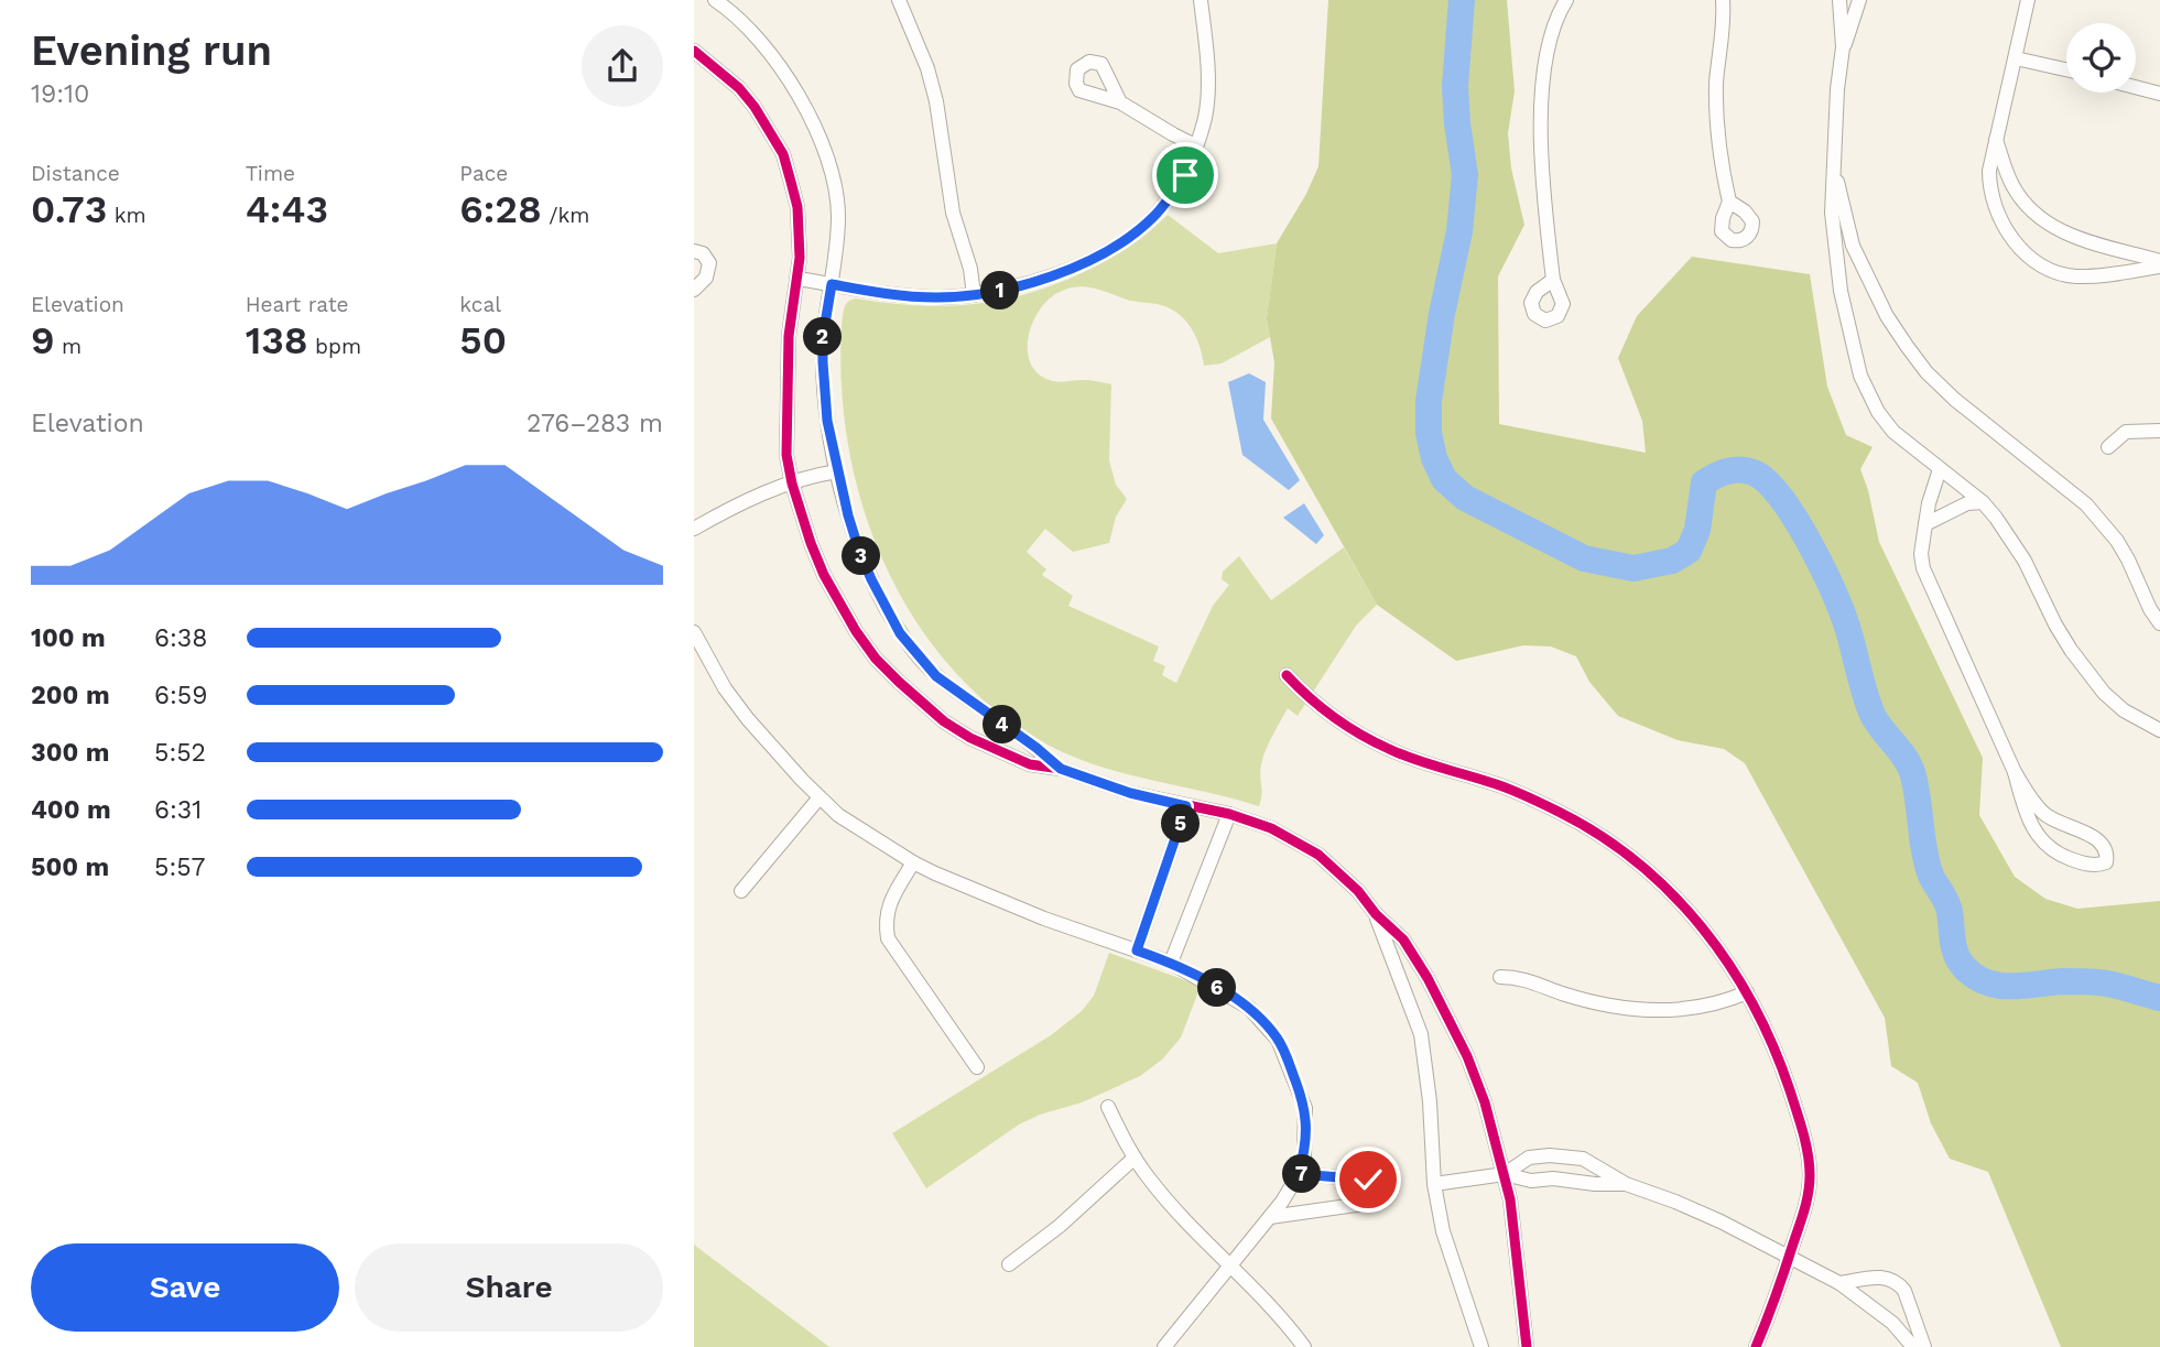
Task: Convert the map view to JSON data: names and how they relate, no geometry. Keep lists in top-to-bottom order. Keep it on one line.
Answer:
{"page":{"heading":["Evening run","19:10"],"stats":[["Distance","0.73 km"],["Time","4:43"],["Pace","6:28 /km"],["Elevation","9 m"],["Heart rate","138 bpm"],["kcal","50"]],"pins":["1","2","3","4","5","6","7"],"chart":["Elevation","276–283 m"],"list":[{"name":"100 m","note":"6:38"},{"name":"200 m","note":"6:59"},{"name":"300 m","note":"5:52"},{"name":"400 m","note":"6:31"},{"name":"500 m","note":"5:57"}],"buttons":["Save","Share"]}}
